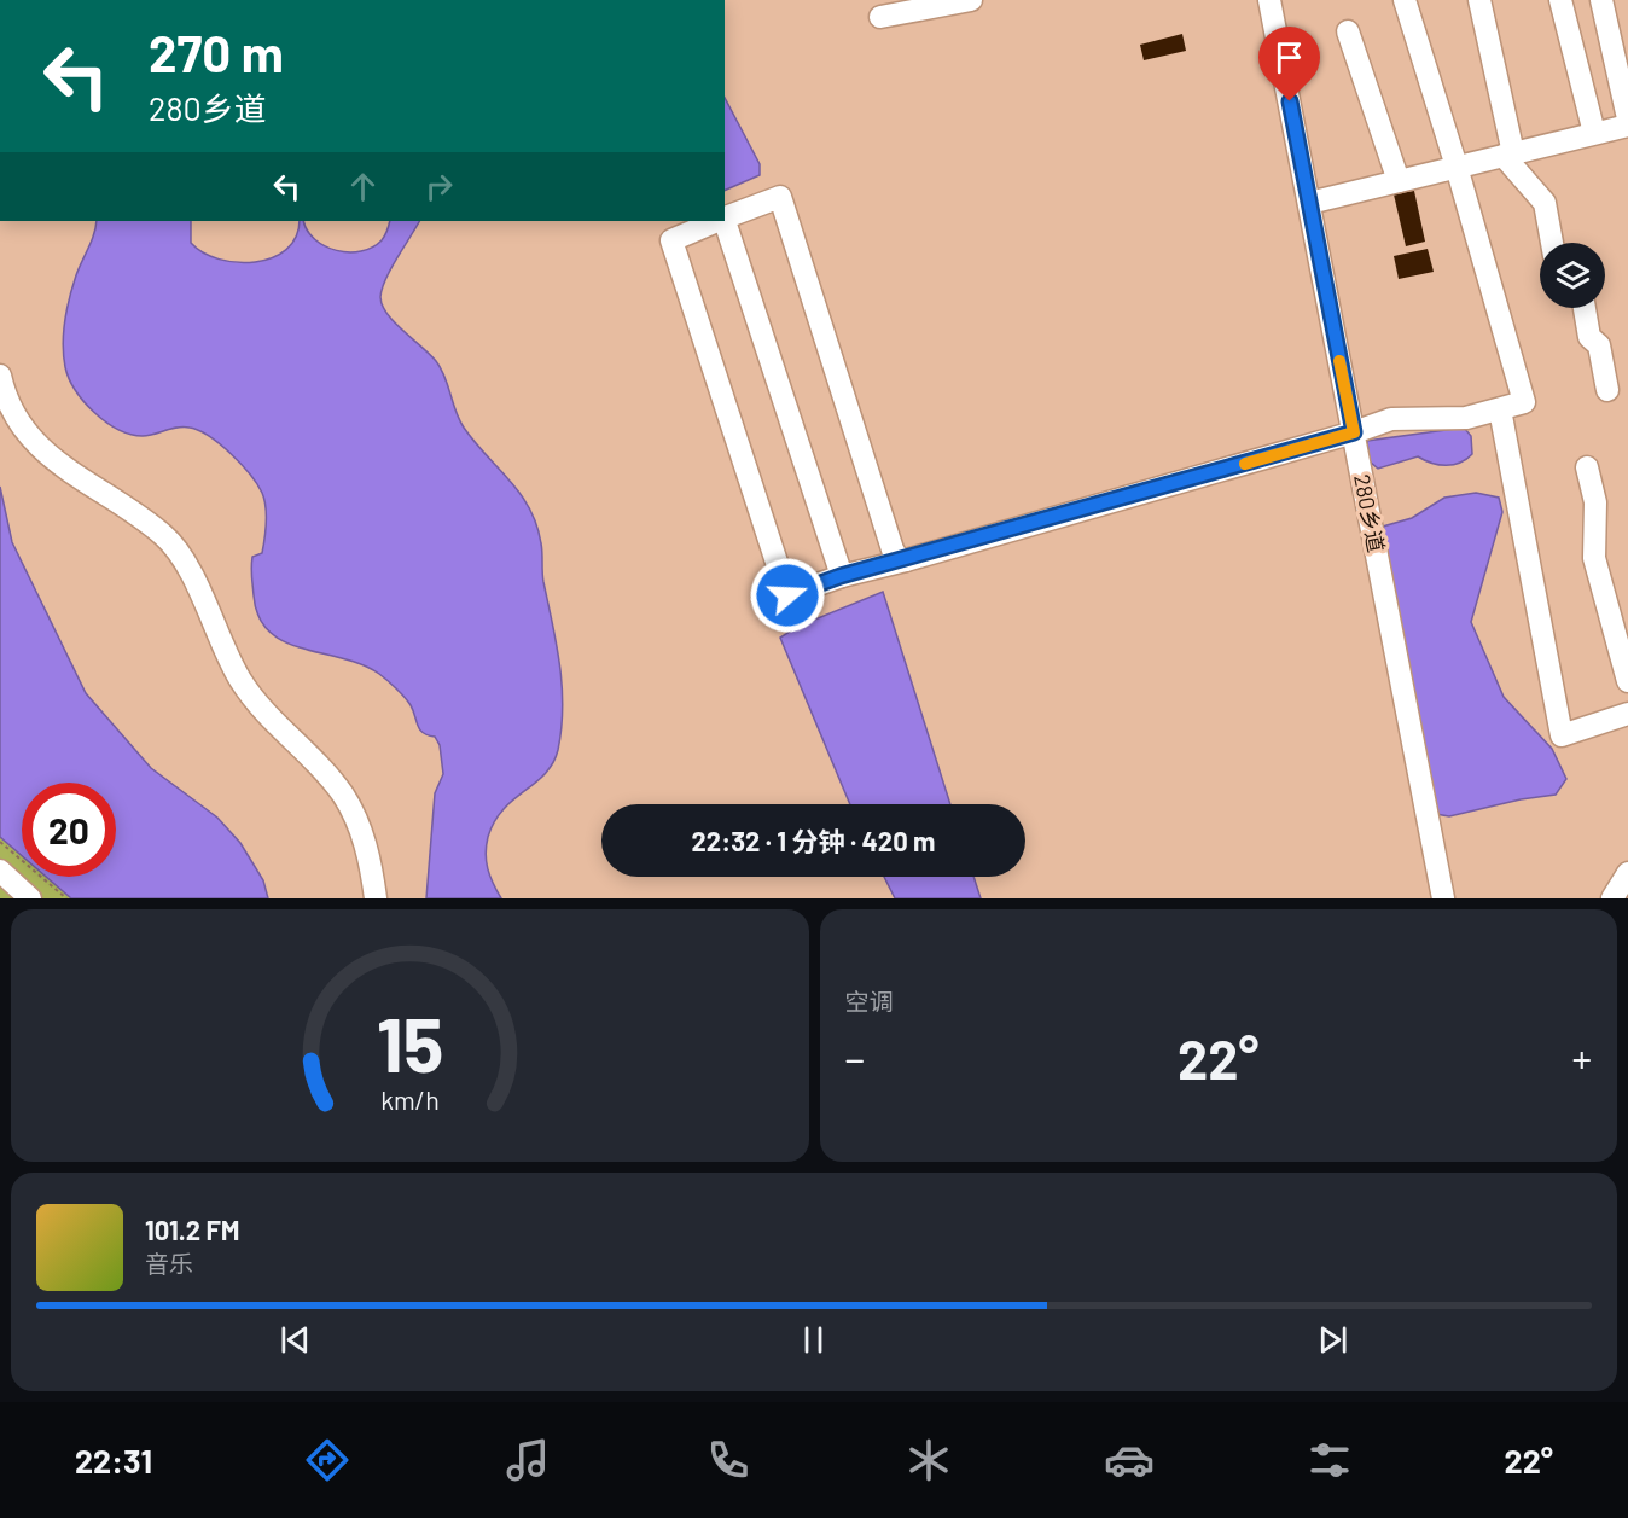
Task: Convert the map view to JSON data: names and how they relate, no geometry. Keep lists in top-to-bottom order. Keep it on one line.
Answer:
{"streets":{"street":["280乡道"]},"page":{"turn":["270 m","280乡道"],"limit":"20","trip":"22:32 · 1 分钟 · 420 m","tile":"空调","heat":["−","22°","+"],"song":["101.2 FM","音乐"],"tabs":["22:31","22°"],"gauge":["15","km/h"]}}
